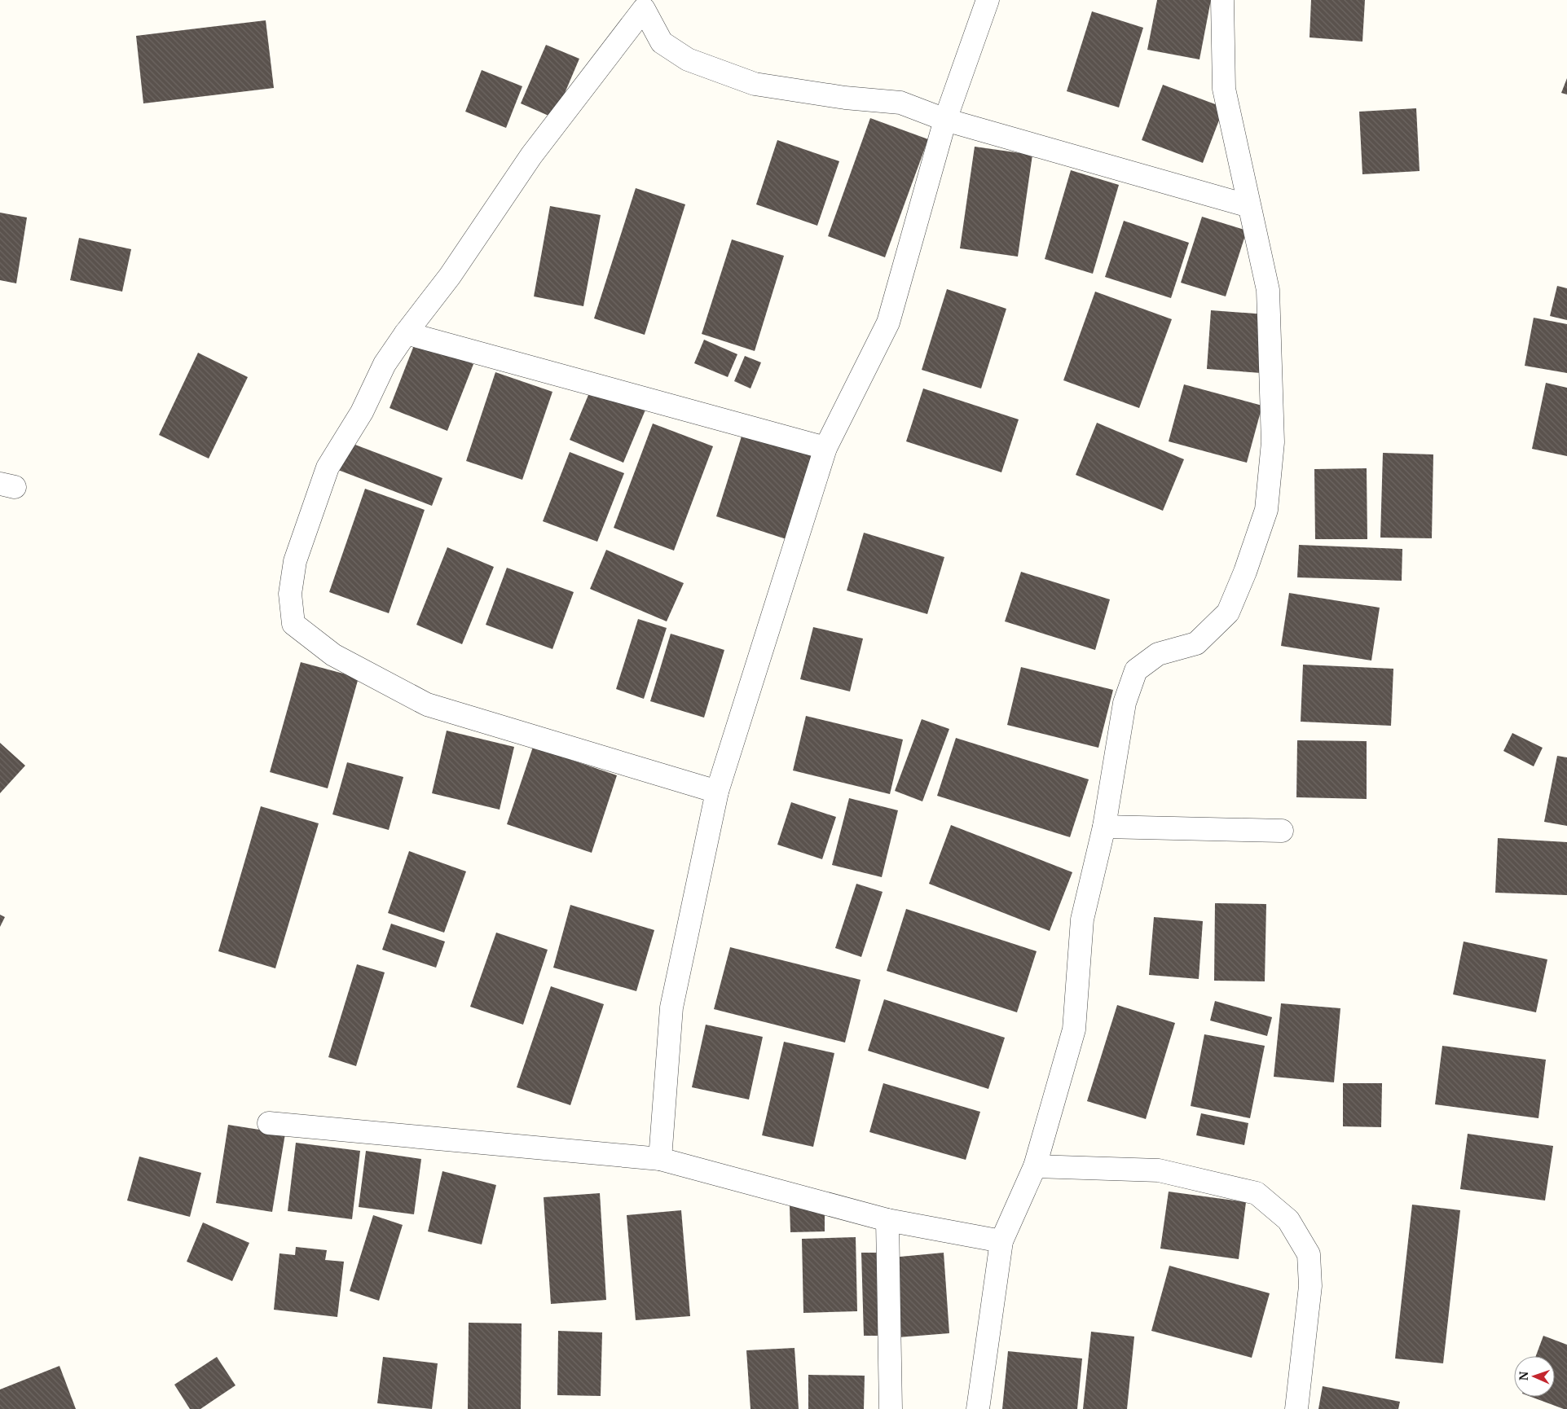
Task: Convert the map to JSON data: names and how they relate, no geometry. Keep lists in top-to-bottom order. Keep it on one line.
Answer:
{"north":"left"}
